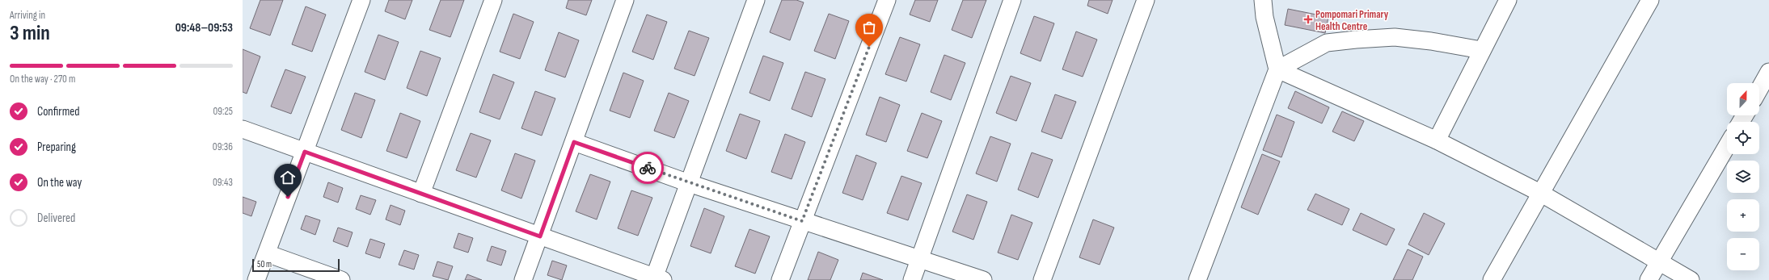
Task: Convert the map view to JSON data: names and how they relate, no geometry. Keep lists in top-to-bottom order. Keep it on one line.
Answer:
{"places":{"health":["Pompomari Primary Health Centre"]},"scale_bar":"50 m","north":"top","page":{"heading":["3 min","Arriving in","09:48–09:53"],"bar":"On the way · 270 m","map_buttons":["+","−"],"list":[["Confirmed","09:25"],["Preparing","09:36"],["On the way","09:43"],"Delivered"],"scale":"50 m"}}
